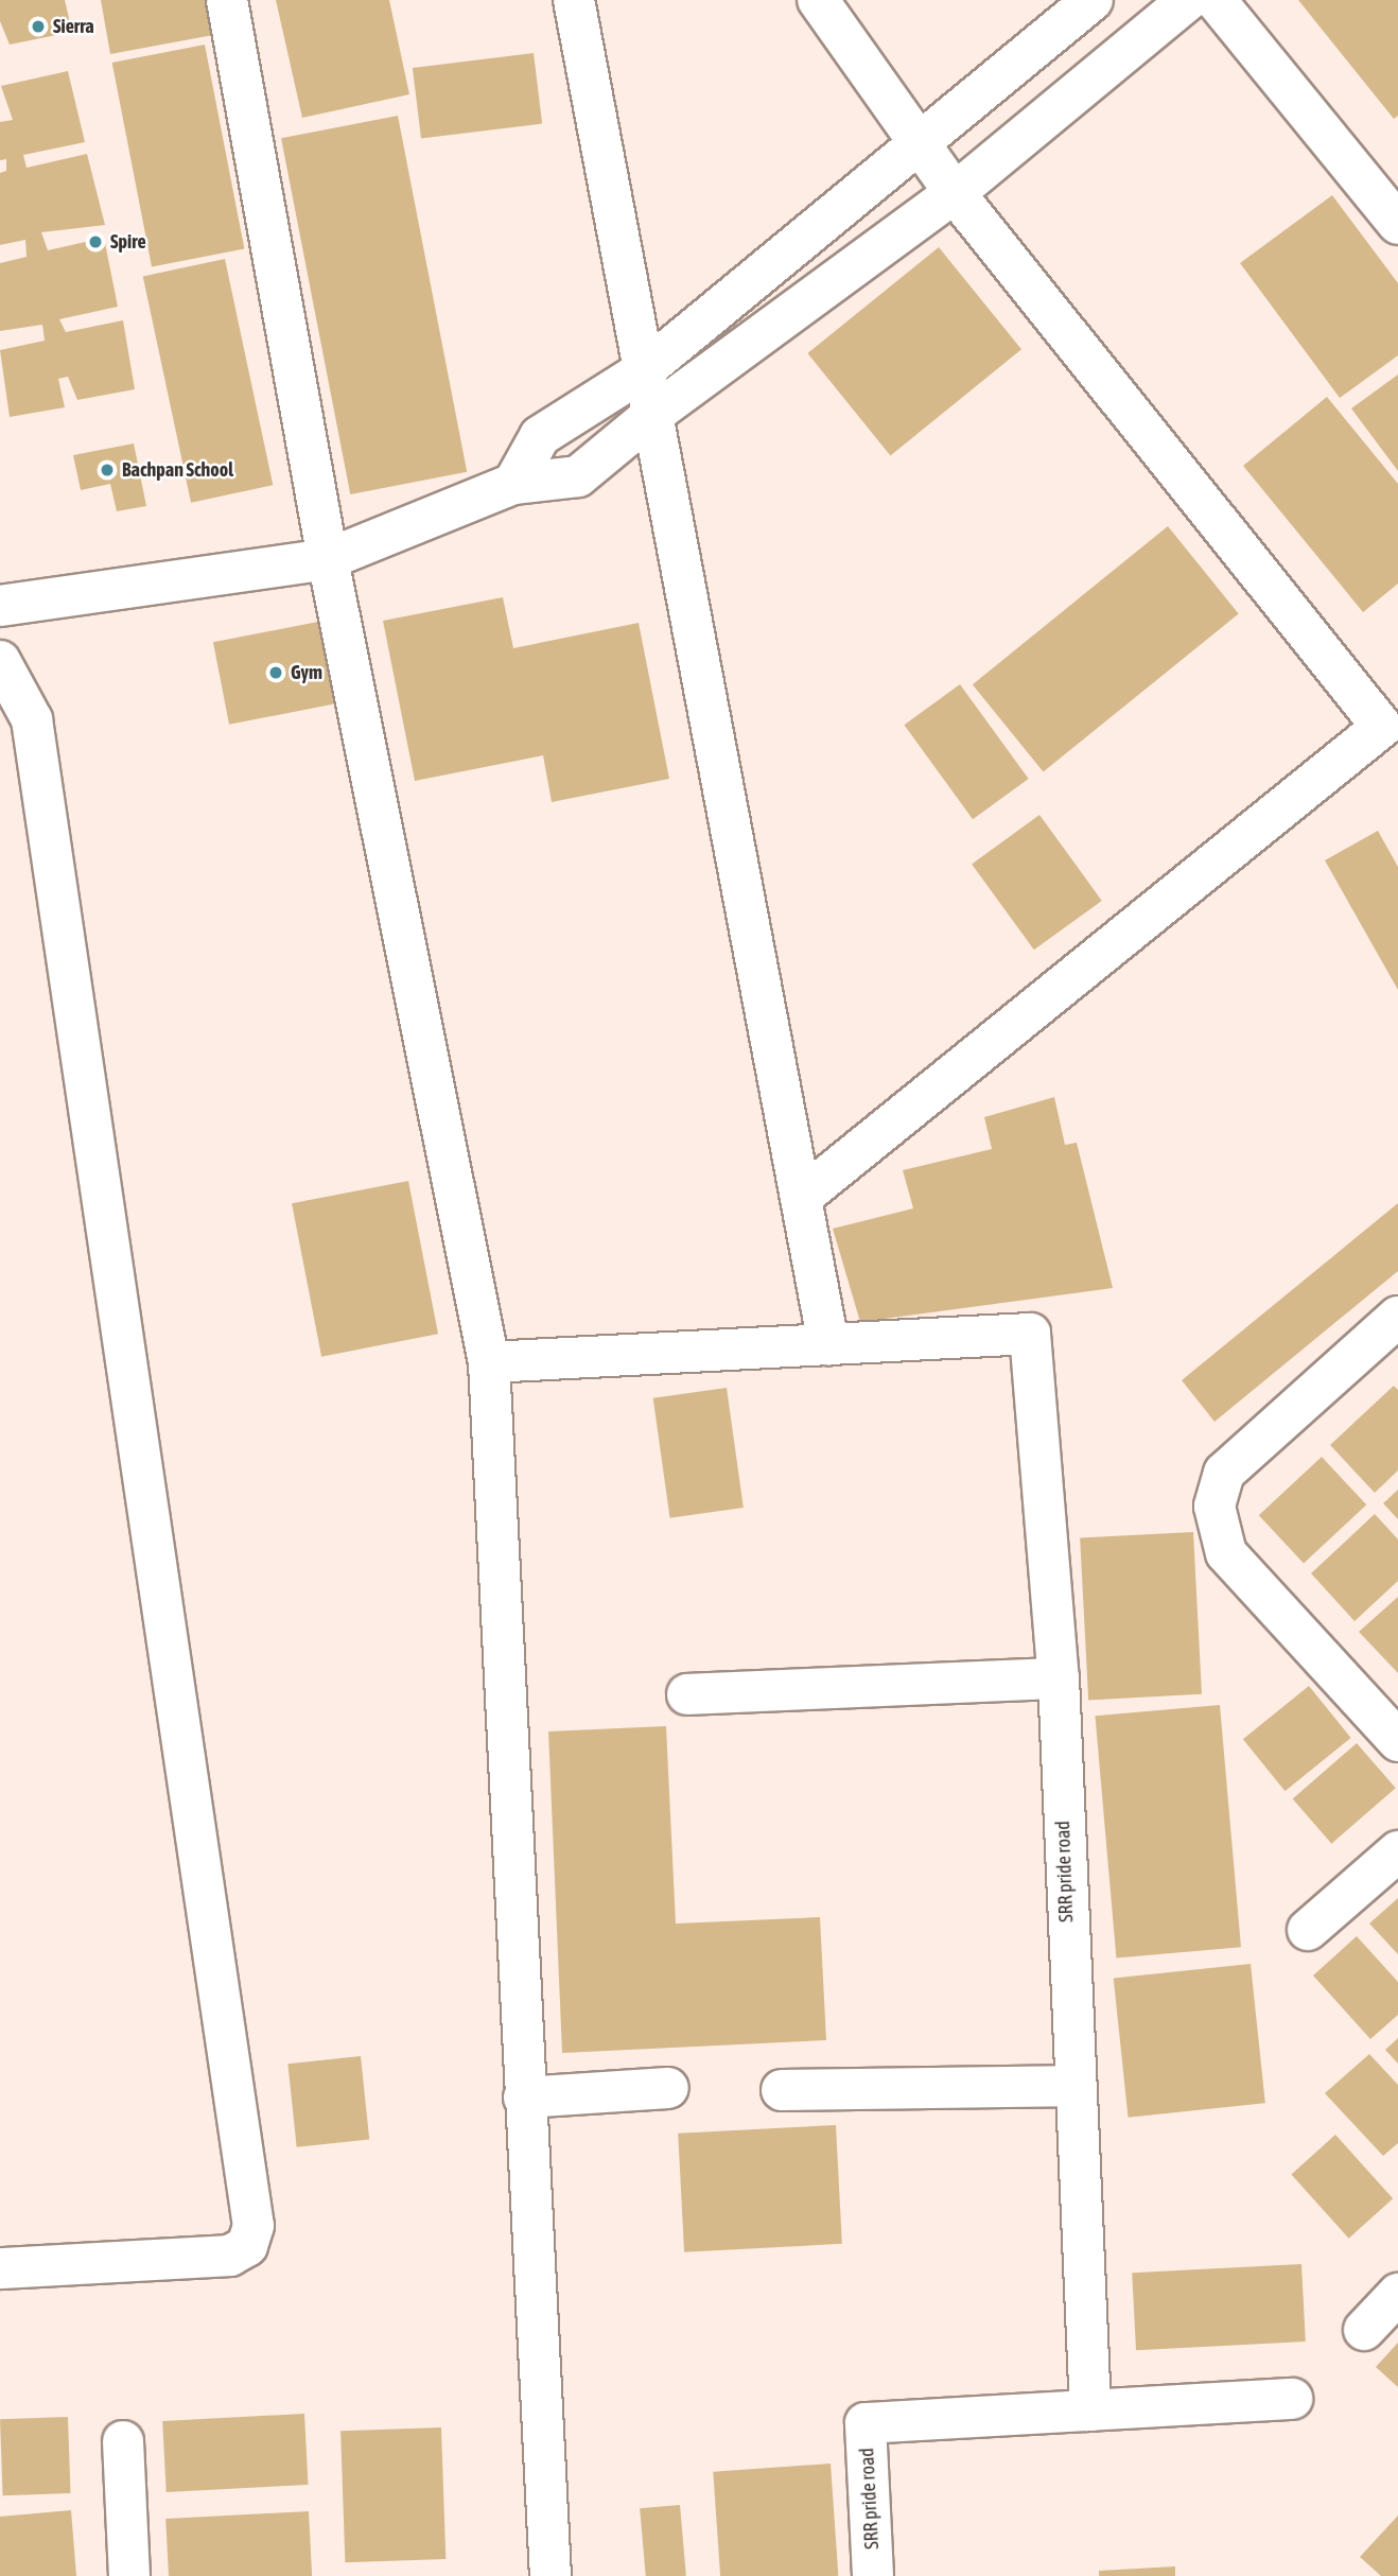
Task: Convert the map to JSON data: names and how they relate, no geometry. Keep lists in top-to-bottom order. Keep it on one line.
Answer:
{"streets":{"street":["SRR pride road"]},"places":["Sierra","Spire","Bachpan School","Gym"]}
